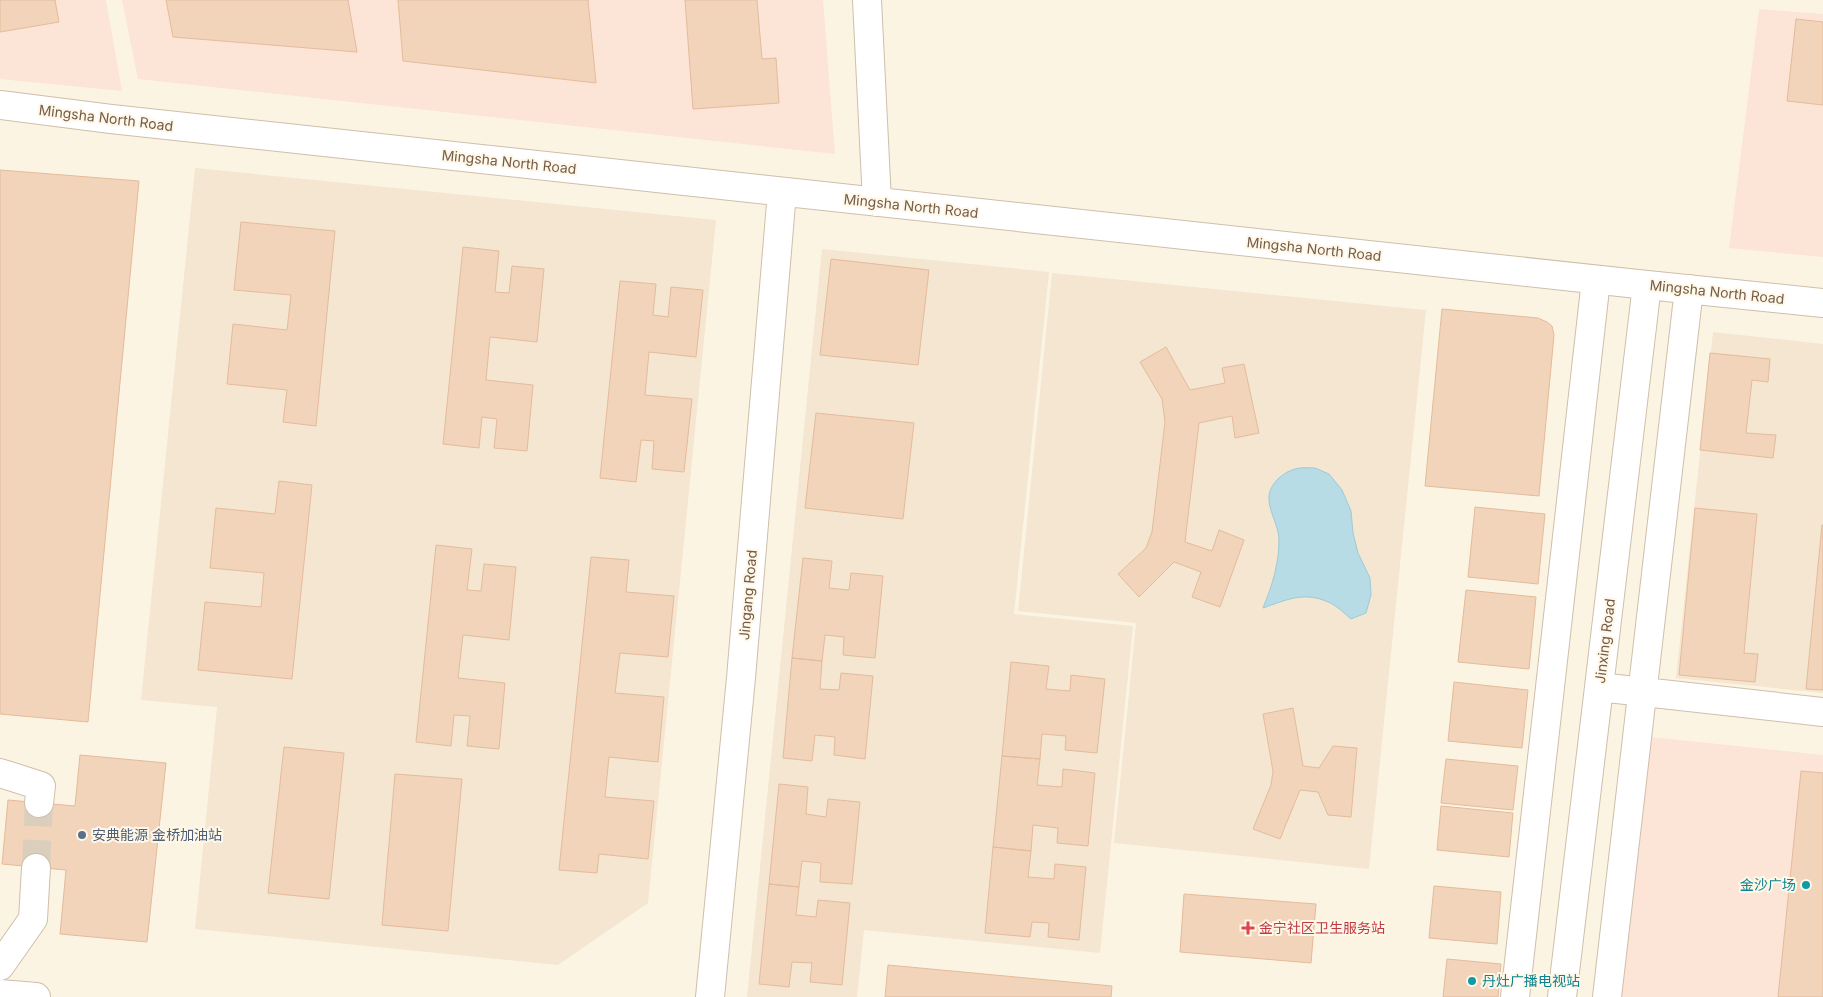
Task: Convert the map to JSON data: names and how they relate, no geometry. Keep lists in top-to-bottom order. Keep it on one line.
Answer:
{"streets":{"street":["Mingsha North Road","Jingang Road","Jinxing Road"]},"crossings":[["Mingsha North Road","Jingang Road"],["Mingsha North Road","Jinxing Road"]],"places":{"other":["安典能源 金桥加油站","金沙广场","丹灶广播电视站"],"health":["金宁社区卫生服务站"]}}
